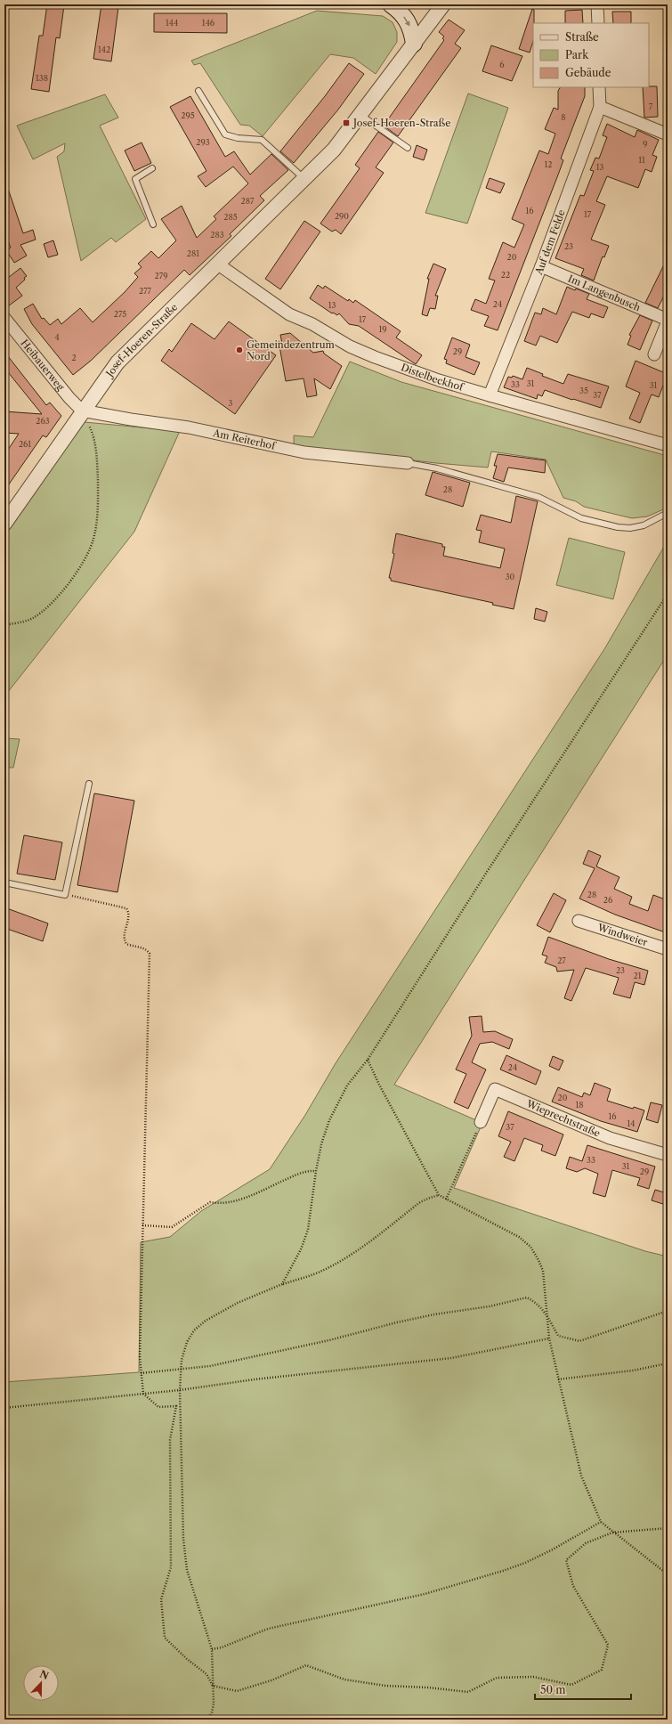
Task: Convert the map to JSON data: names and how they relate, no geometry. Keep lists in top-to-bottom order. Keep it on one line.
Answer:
{"streets":{"street":["Auf dem Felde","Im Langenbusch","Josef-Hoeren-Straße","Heibauerweg","Distelbeckhof","Am Reiterhof","Windweier","Wieprechtstraße"]},"crossings":[["Auf dem Felde","Im Langenbusch"],["Auf dem Felde","Distelbeckhof"],["Josef-Hoeren-Straße","Heibauerweg"],["Josef-Hoeren-Straße","Distelbeckhof"],["Josef-Hoeren-Straße","Am Reiterhof"],["Heibauerweg","Am Reiterhof"]],"places":{"transit":["Josef-Hoeren-Straße"],"other":["Gemeindezentrum Nord"]},"house_numbers":["144","146","142","6","138","7","295","8","293","9","11","12","13","287","16","17","290","285","283","23","281","20","22","279","277","24","13","275","17","19","4","29","2","31","33","31","35","37","3","263","261","28","30","28","26","27","23","21","24","20","18","16","14","37","33","31","29"],"legend":["Straße","Park","Gebäude"],"scale_bar":"50 m","north":"top"}
